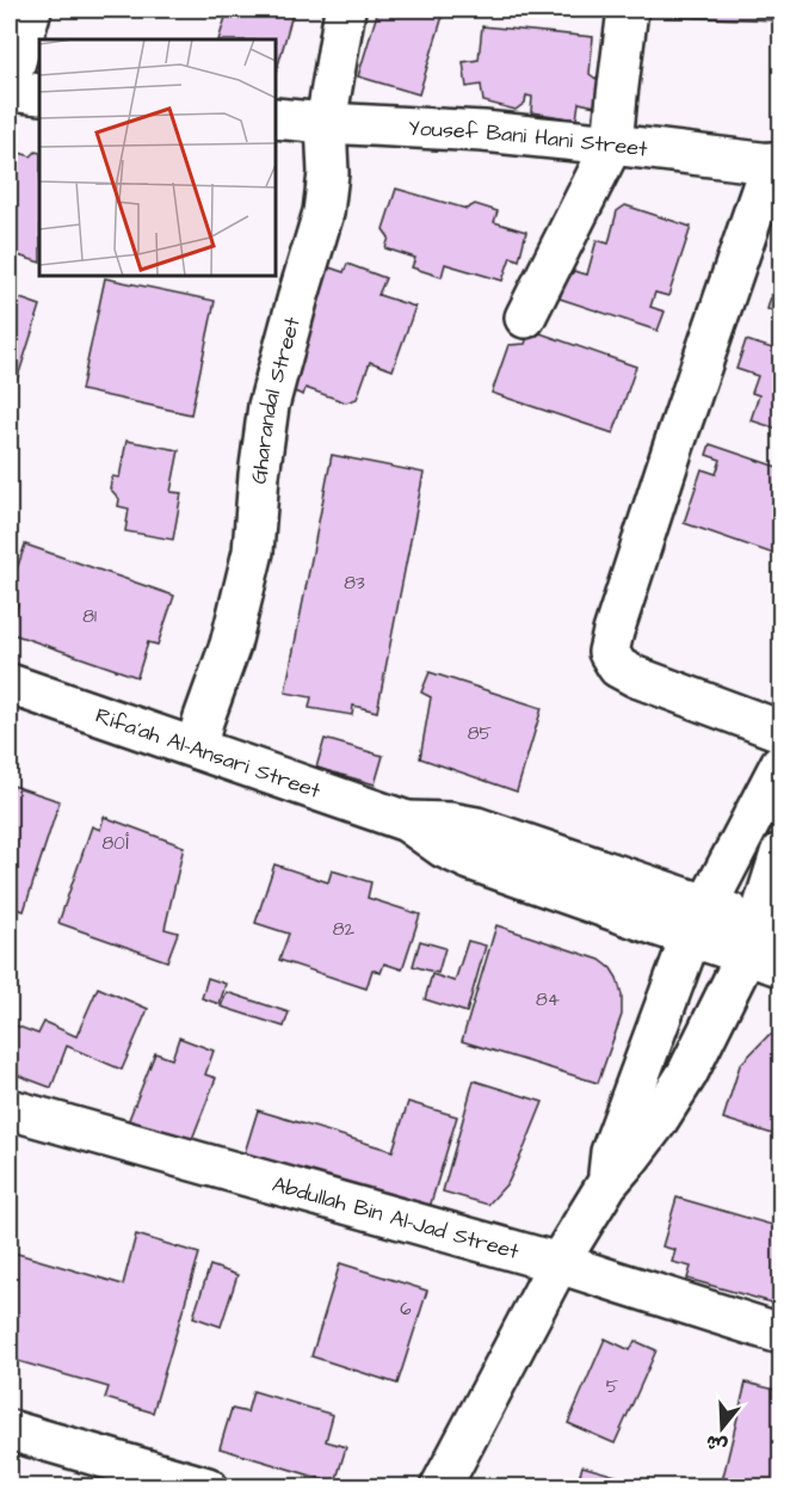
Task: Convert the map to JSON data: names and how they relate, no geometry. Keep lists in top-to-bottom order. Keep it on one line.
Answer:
{"streets":{"street":["Yousef Bani Hani Street","Gharandal Street","Rifa'ah Al-Ansari Street","Abdullah Bin Al-Jad Street"]},"crossings":[["Yousef Bani Hani Street","Gharandal Street"],["Gharandal Street","Rifa'ah Al-Ansari Street"]],"house_numbers":["83","81","85","80أ","82","84","6","5"],"north":"bottom"}
